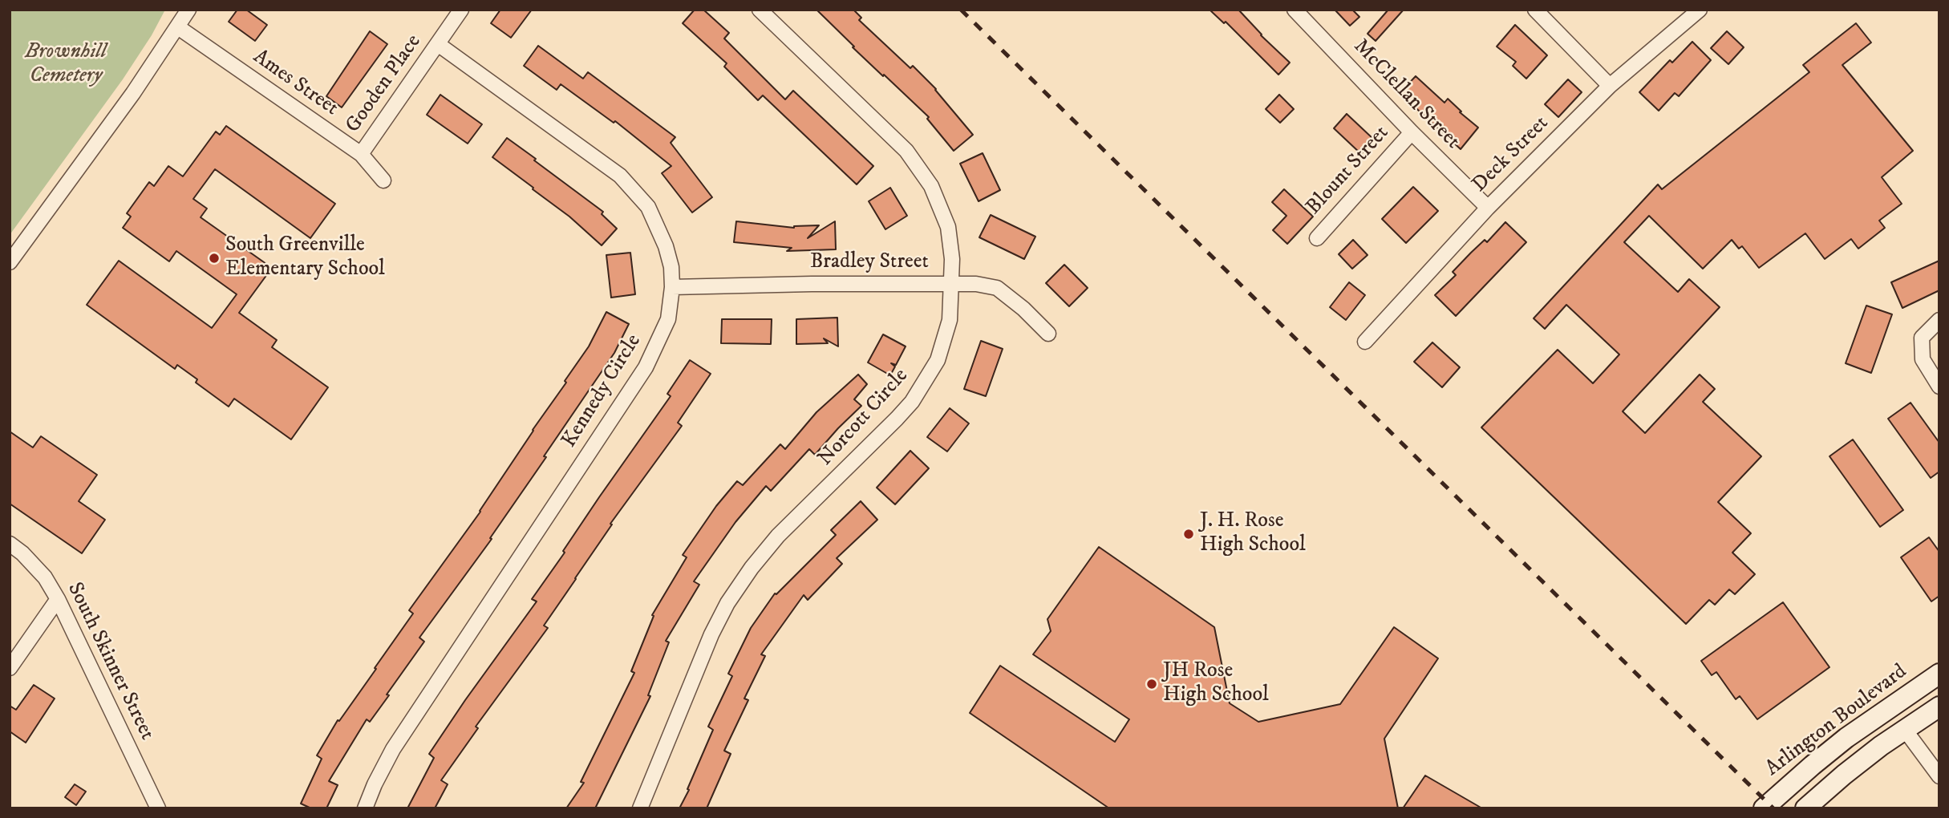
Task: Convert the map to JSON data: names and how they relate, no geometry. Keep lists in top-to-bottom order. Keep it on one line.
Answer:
{"streets":{"main road":["Arlington Boulevard"],"street":["Ames Street","Gooden Place","McClellan Street","Deck Street","Blount Street","Bradley Street","Kennedy Circle","Norcott Circle","South Skinner Street"]},"crossings":[["Ames Street","Gooden Place"],["Gooden Place","Kennedy Circle"],["McClellan Street","Deck Street"],["McClellan Street","Blount Street"],["Bradley Street","Kennedy Circle"],["Bradley Street","Norcott Circle"]],"parks":["Brownhill Cemetery"],"places":["South Greenville Elementary School","J. H. Rose High School","JH Rose High School"]}
